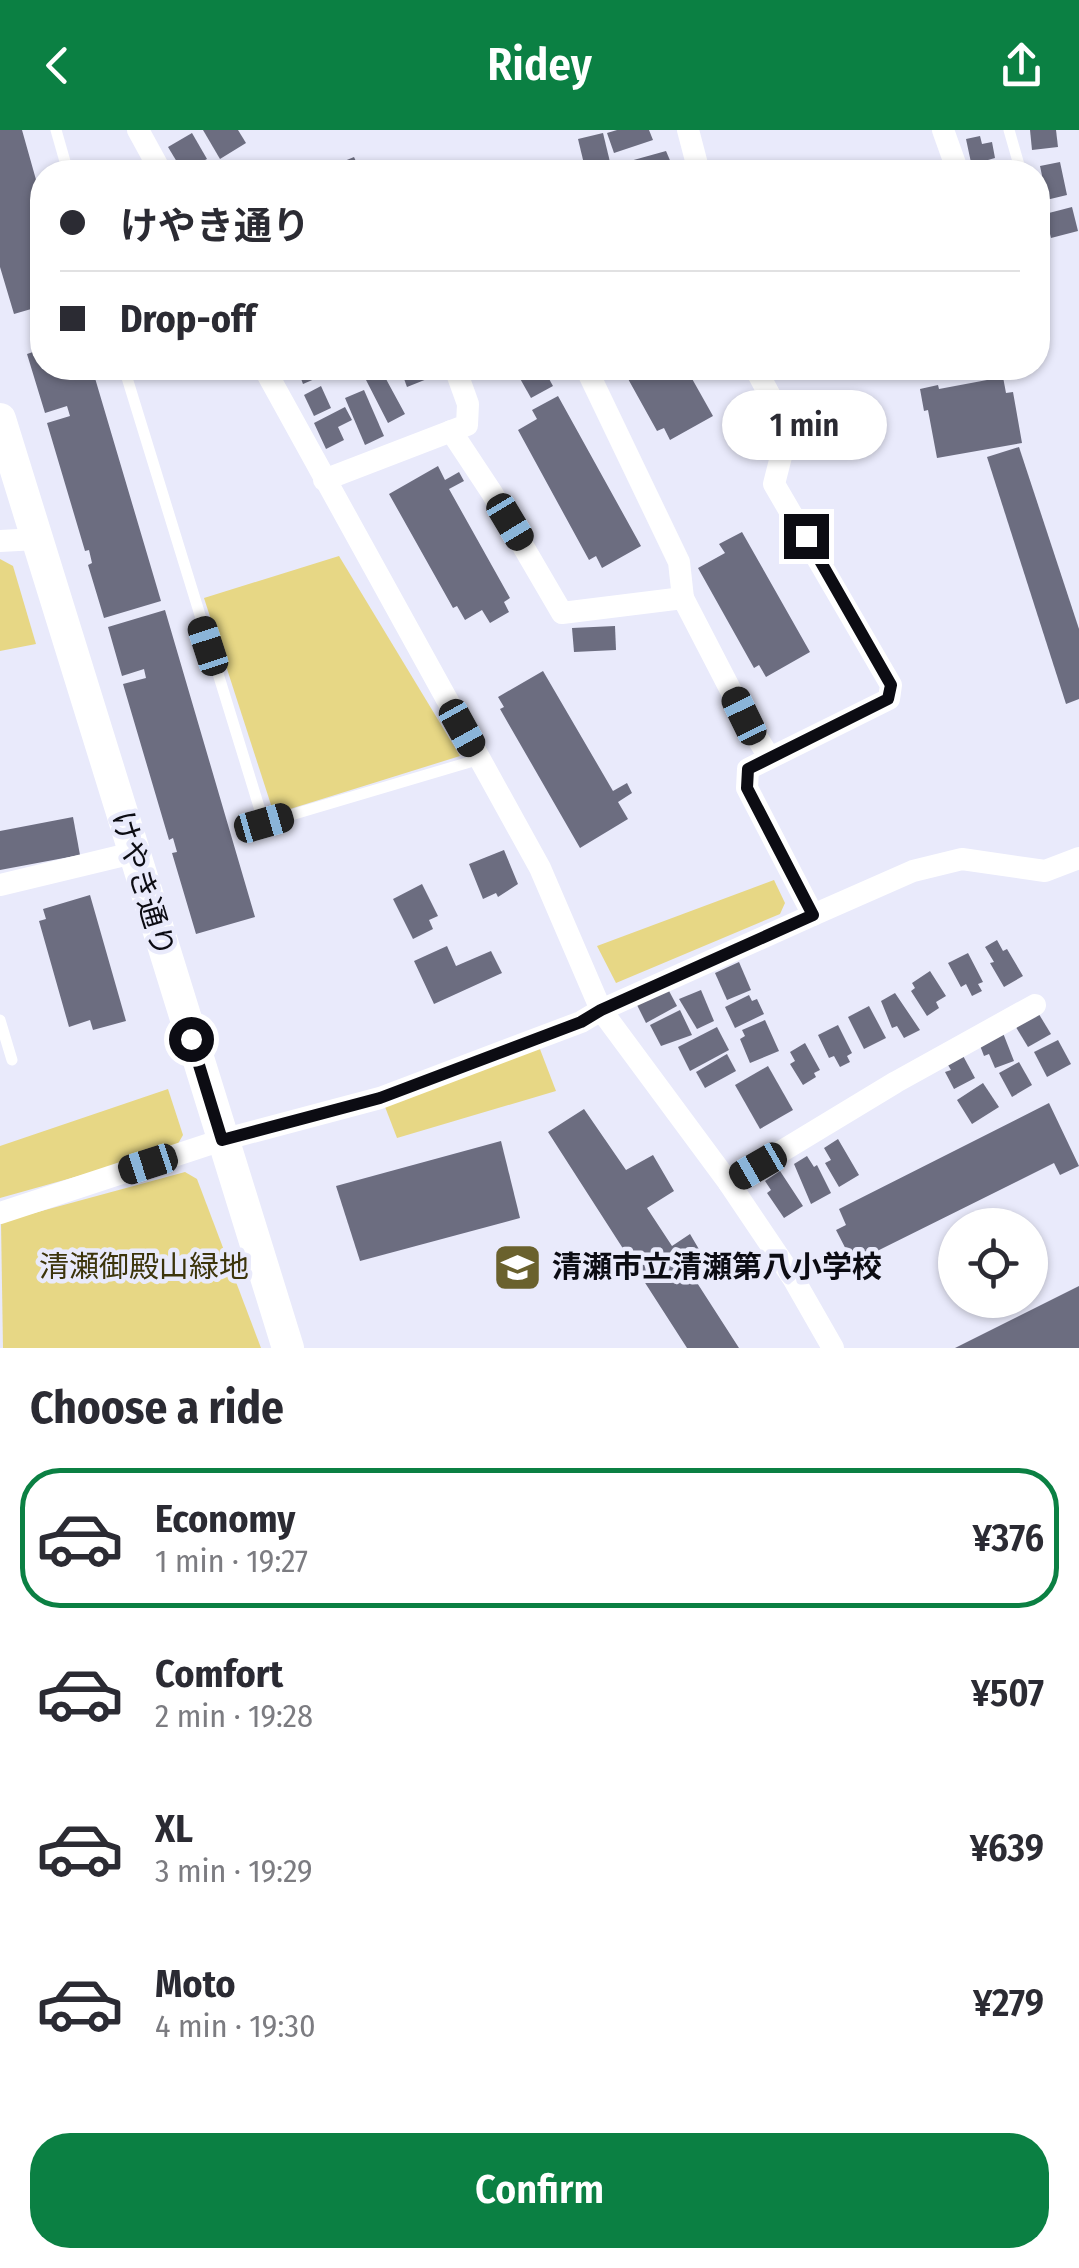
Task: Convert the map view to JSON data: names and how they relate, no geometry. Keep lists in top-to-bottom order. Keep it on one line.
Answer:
{"streets":{"street":["けやき通り"]},"parks":["清瀬御殿山緑地"],"places":{"school or university":["清瀬市立清瀬第八小学校"]},"page":{"header":"Ridey","banner":["けやき通り","Drop-off"],"bubble":"1 min","heading":"Choose a ride","list":[{"name":"Economy","note":"1 min · 19:27","value":"¥376"},{"name":"Comfort","note":"2 min · 19:28","value":"¥507"},{"name":"XL","note":"3 min · 19:29","value":"¥639"},{"name":"Moto","note":"4 min · 19:30","value":"¥279"}],"buttons":"Confirm"}}
